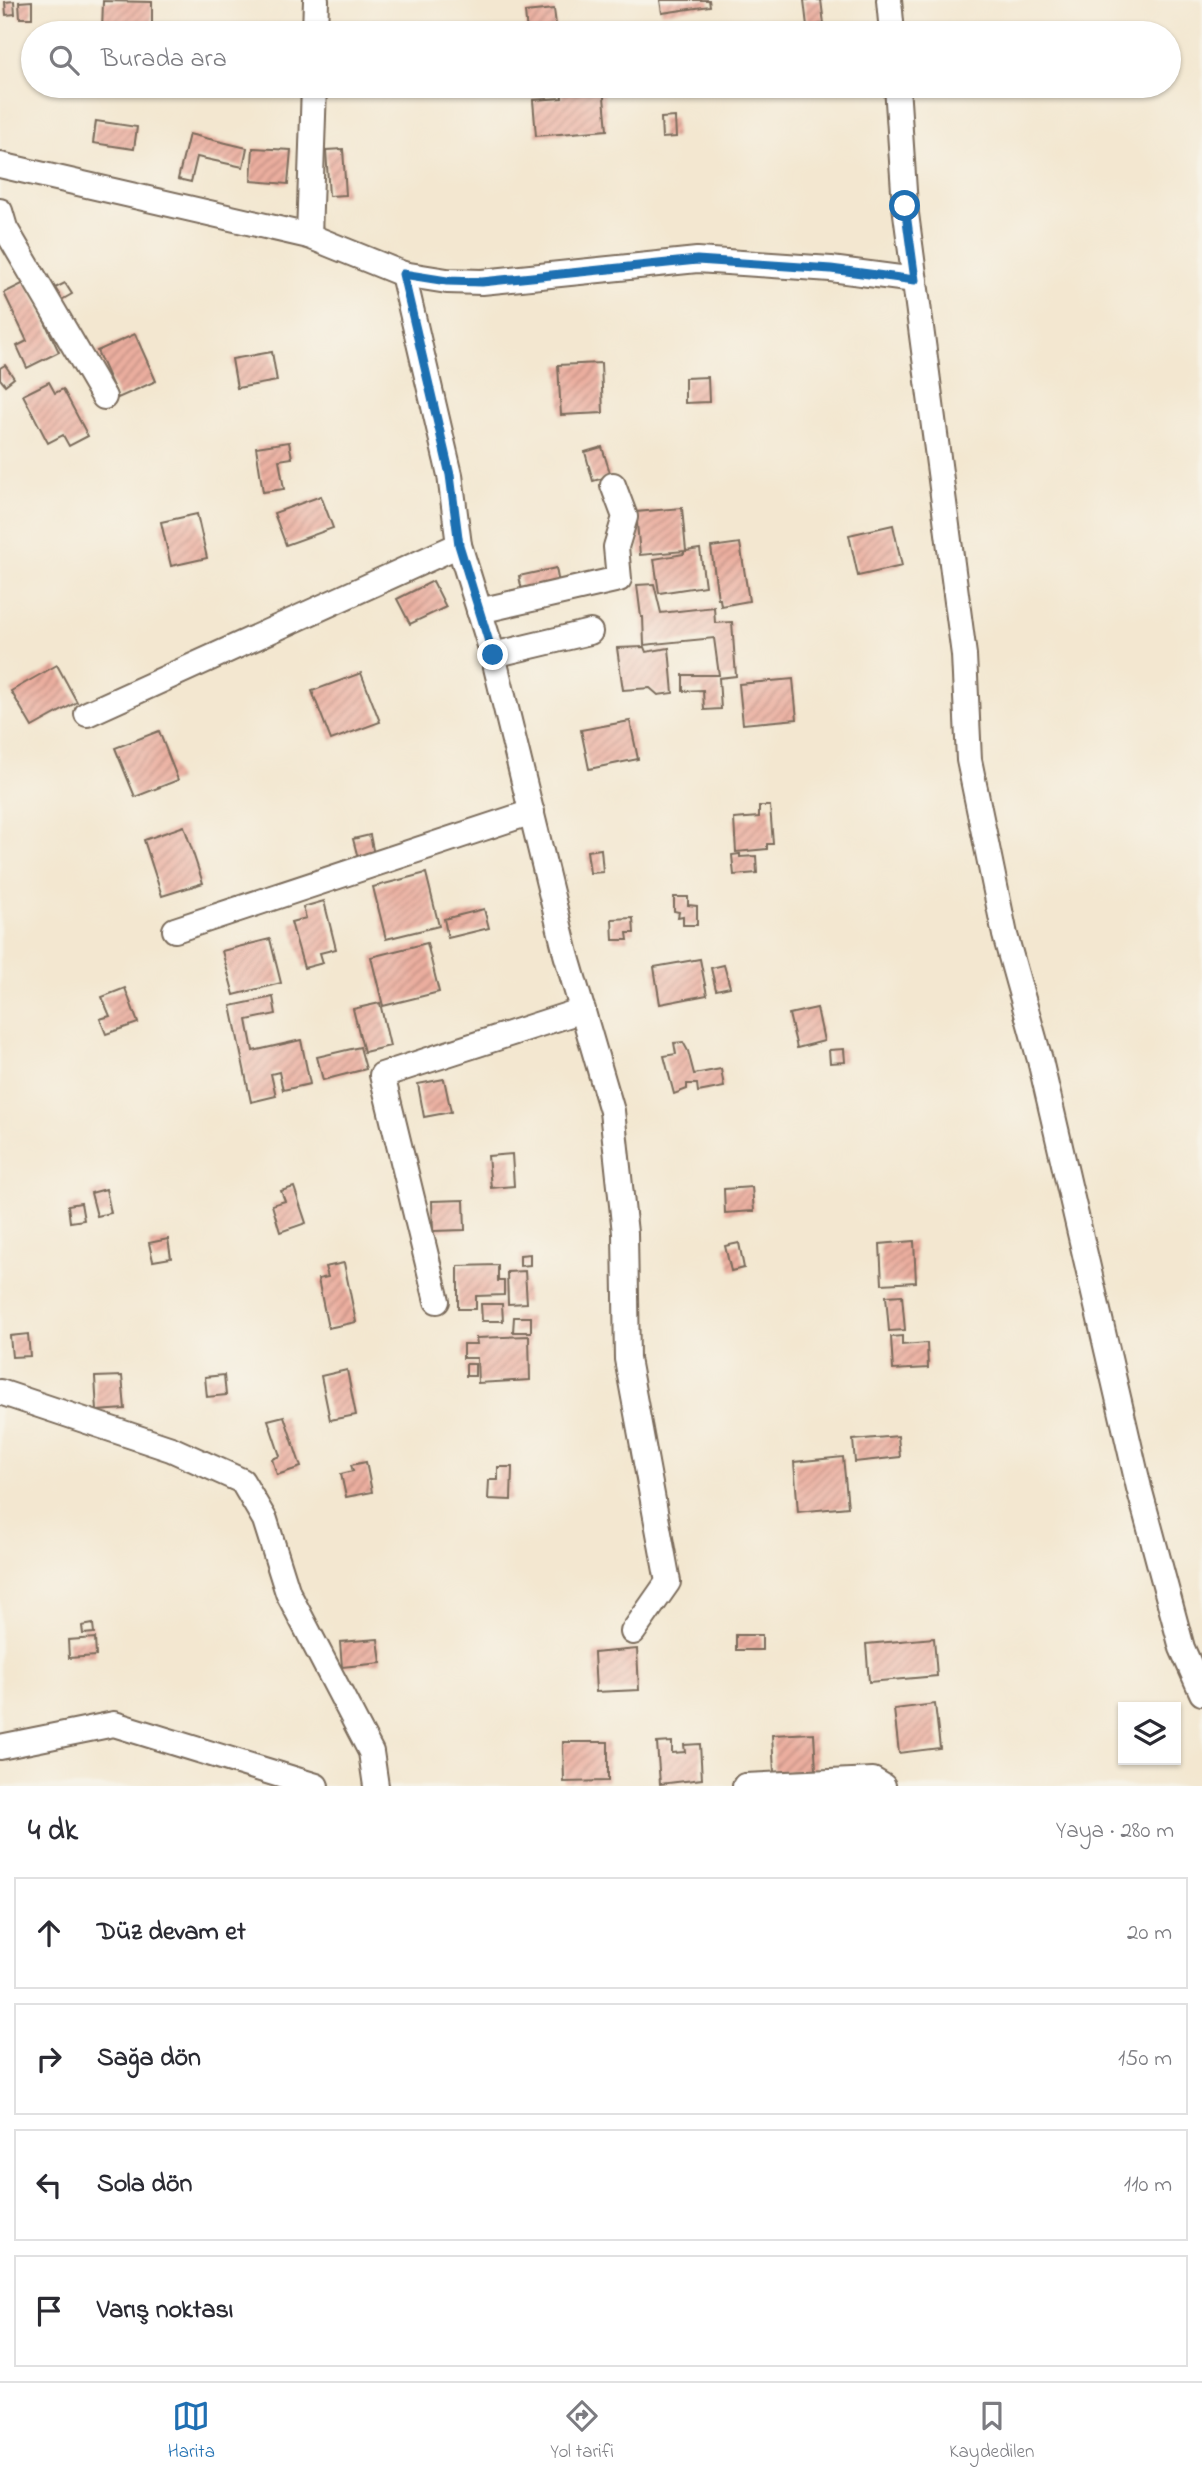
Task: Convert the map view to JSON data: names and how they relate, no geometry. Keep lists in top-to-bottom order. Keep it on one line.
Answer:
{"page":{"search":"Burada ara","heading":["4 dk","Yaya · 280 m"],"list":[["Düz devam et","20 m"],["Sağa dön","150 m"],["Sola dön","110 m"],"Varış noktası"],"nav":["Harita","Yol tarifi","Kaydedilen"]}}
